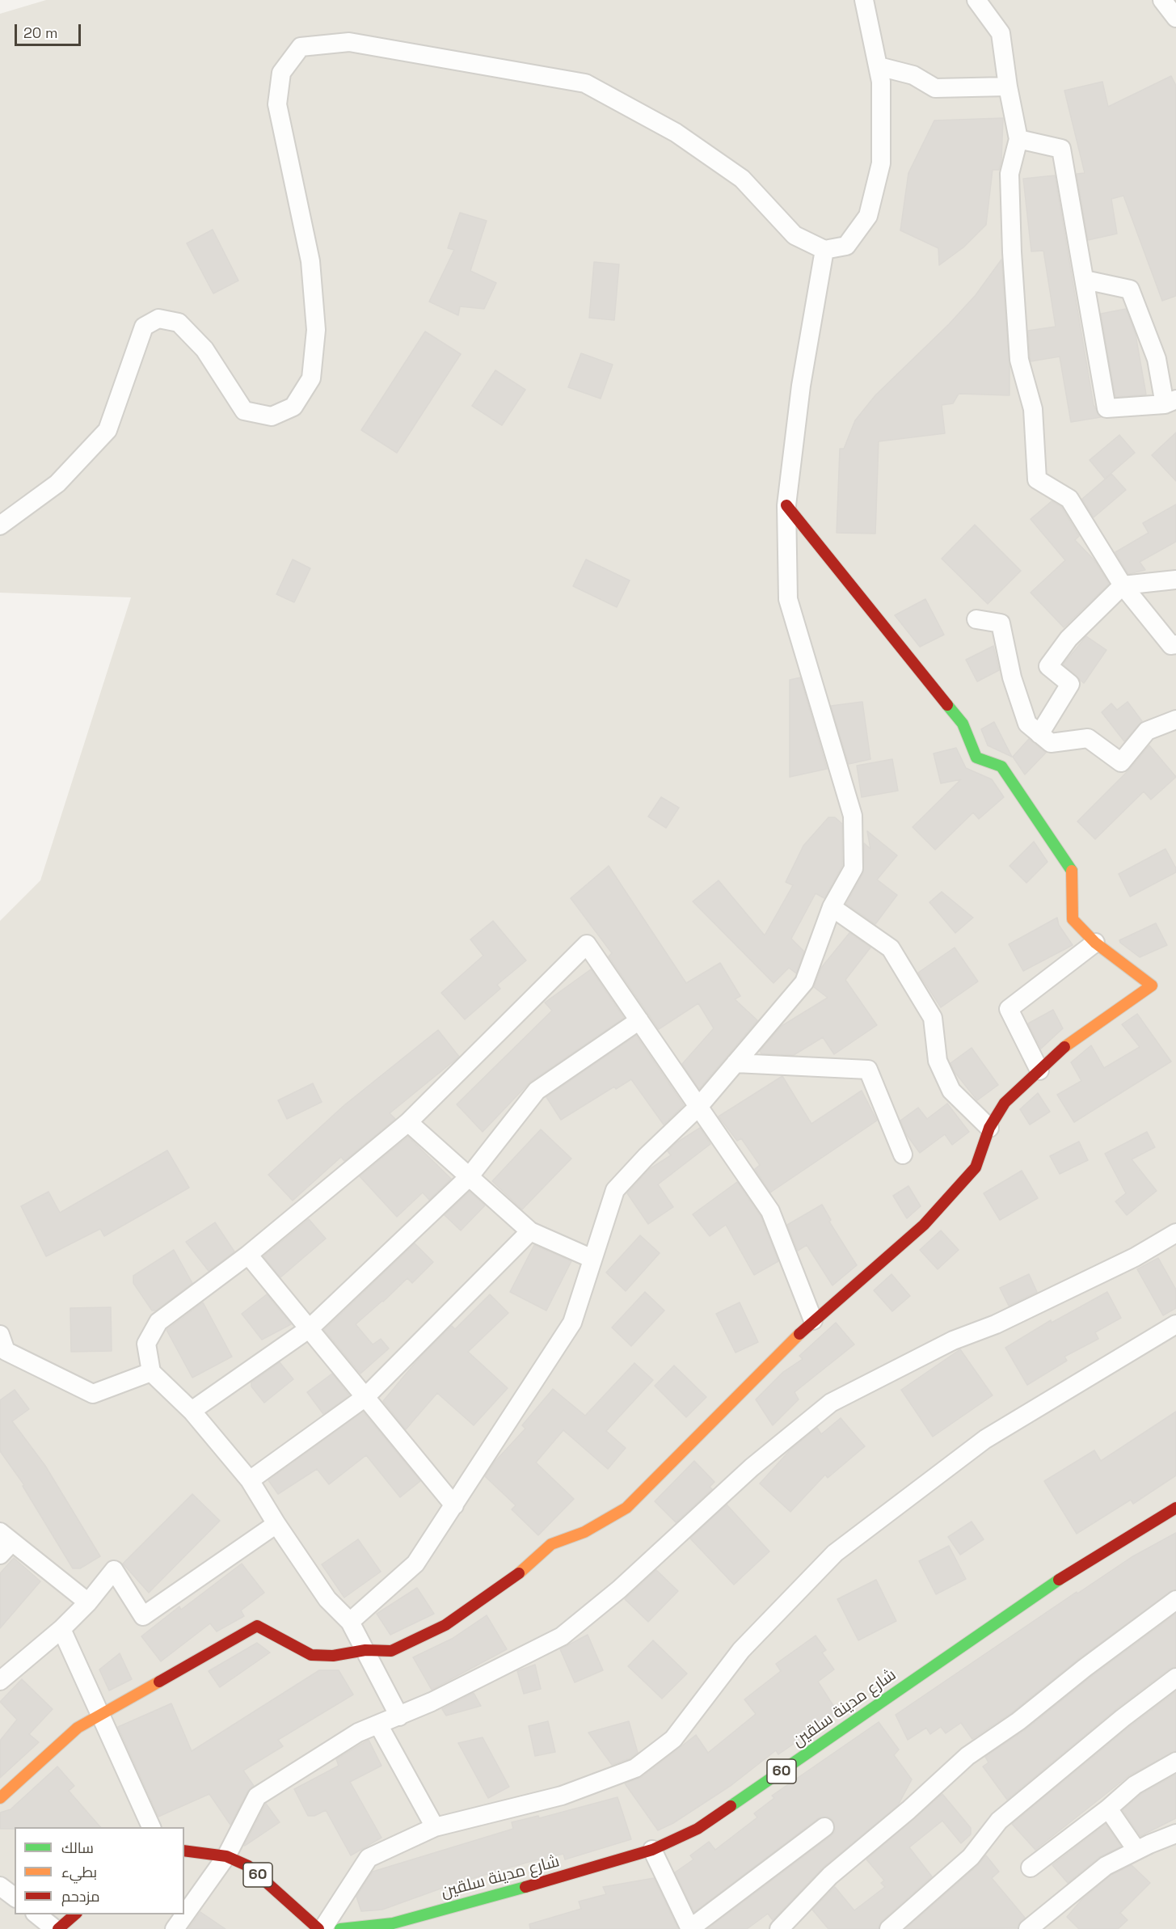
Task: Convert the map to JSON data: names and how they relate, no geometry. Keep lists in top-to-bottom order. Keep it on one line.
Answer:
{"streets":{"street":["شارع مدينة سلقين","60"]},"legend":["سالك","بطيء","مزدحم"],"scale_bar":"20 m"}
